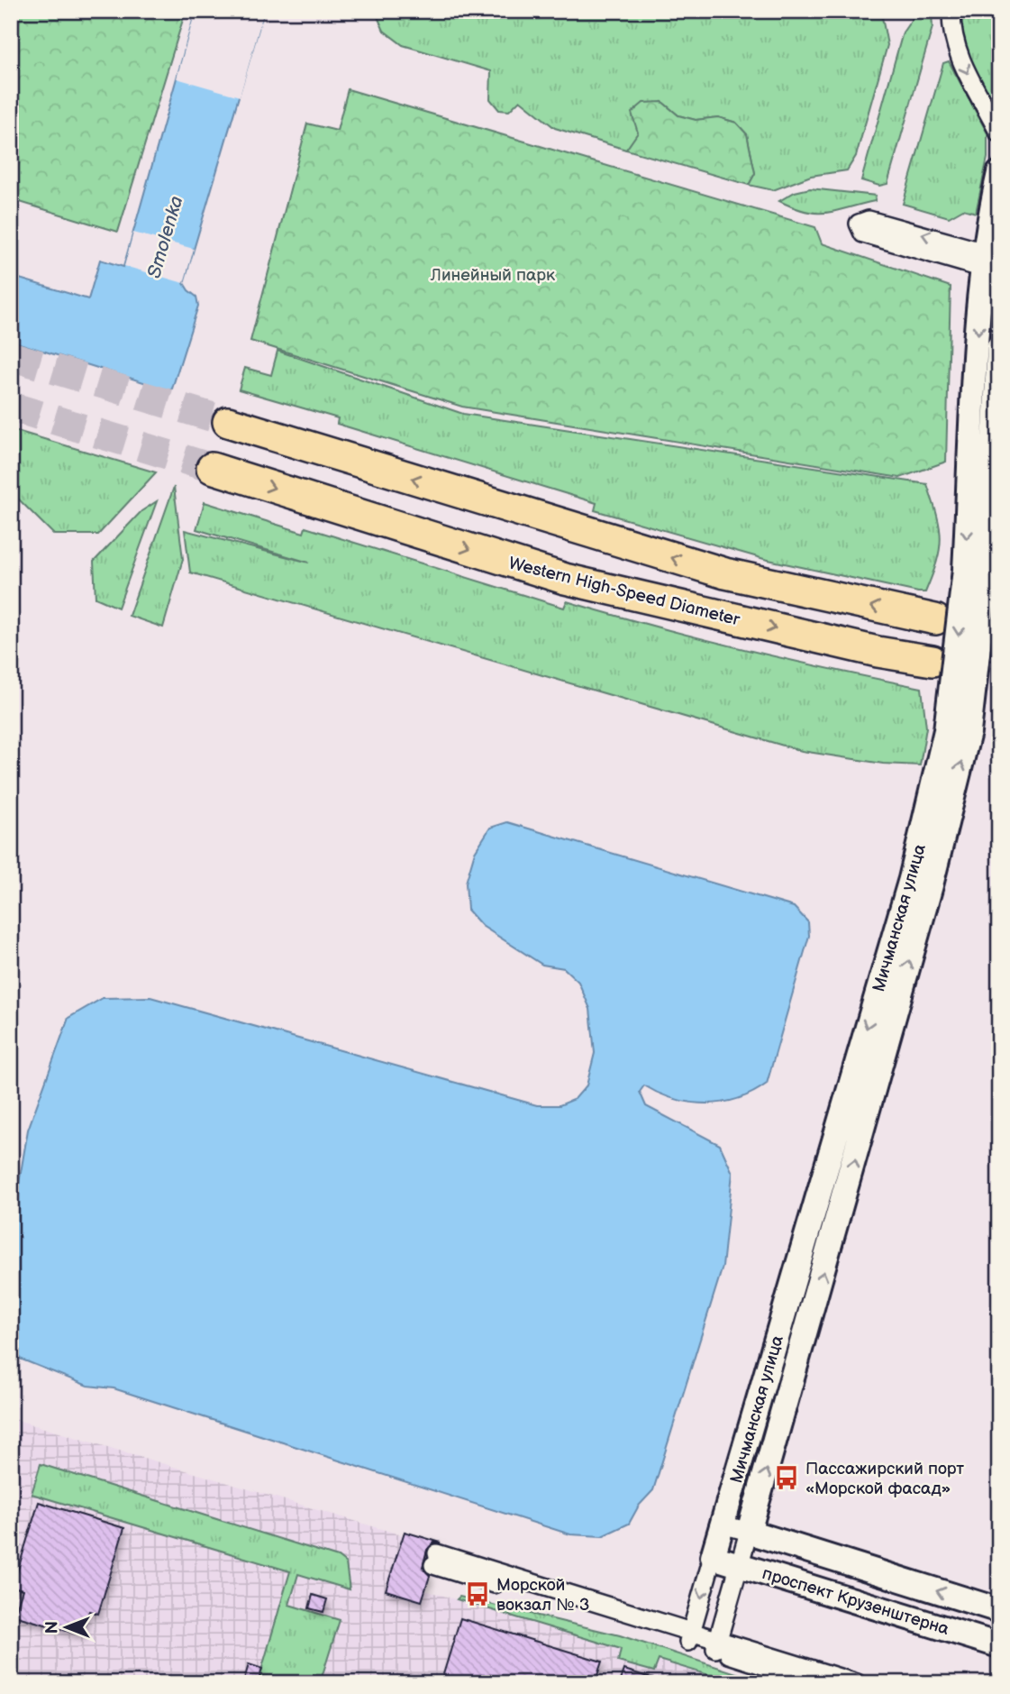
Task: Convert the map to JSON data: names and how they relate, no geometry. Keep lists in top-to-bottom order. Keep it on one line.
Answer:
{"streets":{"highway":["Western High-Speed Diameter"],"main road":["Мичманская улица","проспект Крузенштерна"]},"crossings":[["Мичманская улица","проспект Крузенштерна"]],"water":["Smolenka"],"parks":["Линейный парк"],"places":{"bus stop":["Пассажирский порт «Морской фасад»","Морской вокзал № 3"]},"north":"left"}
